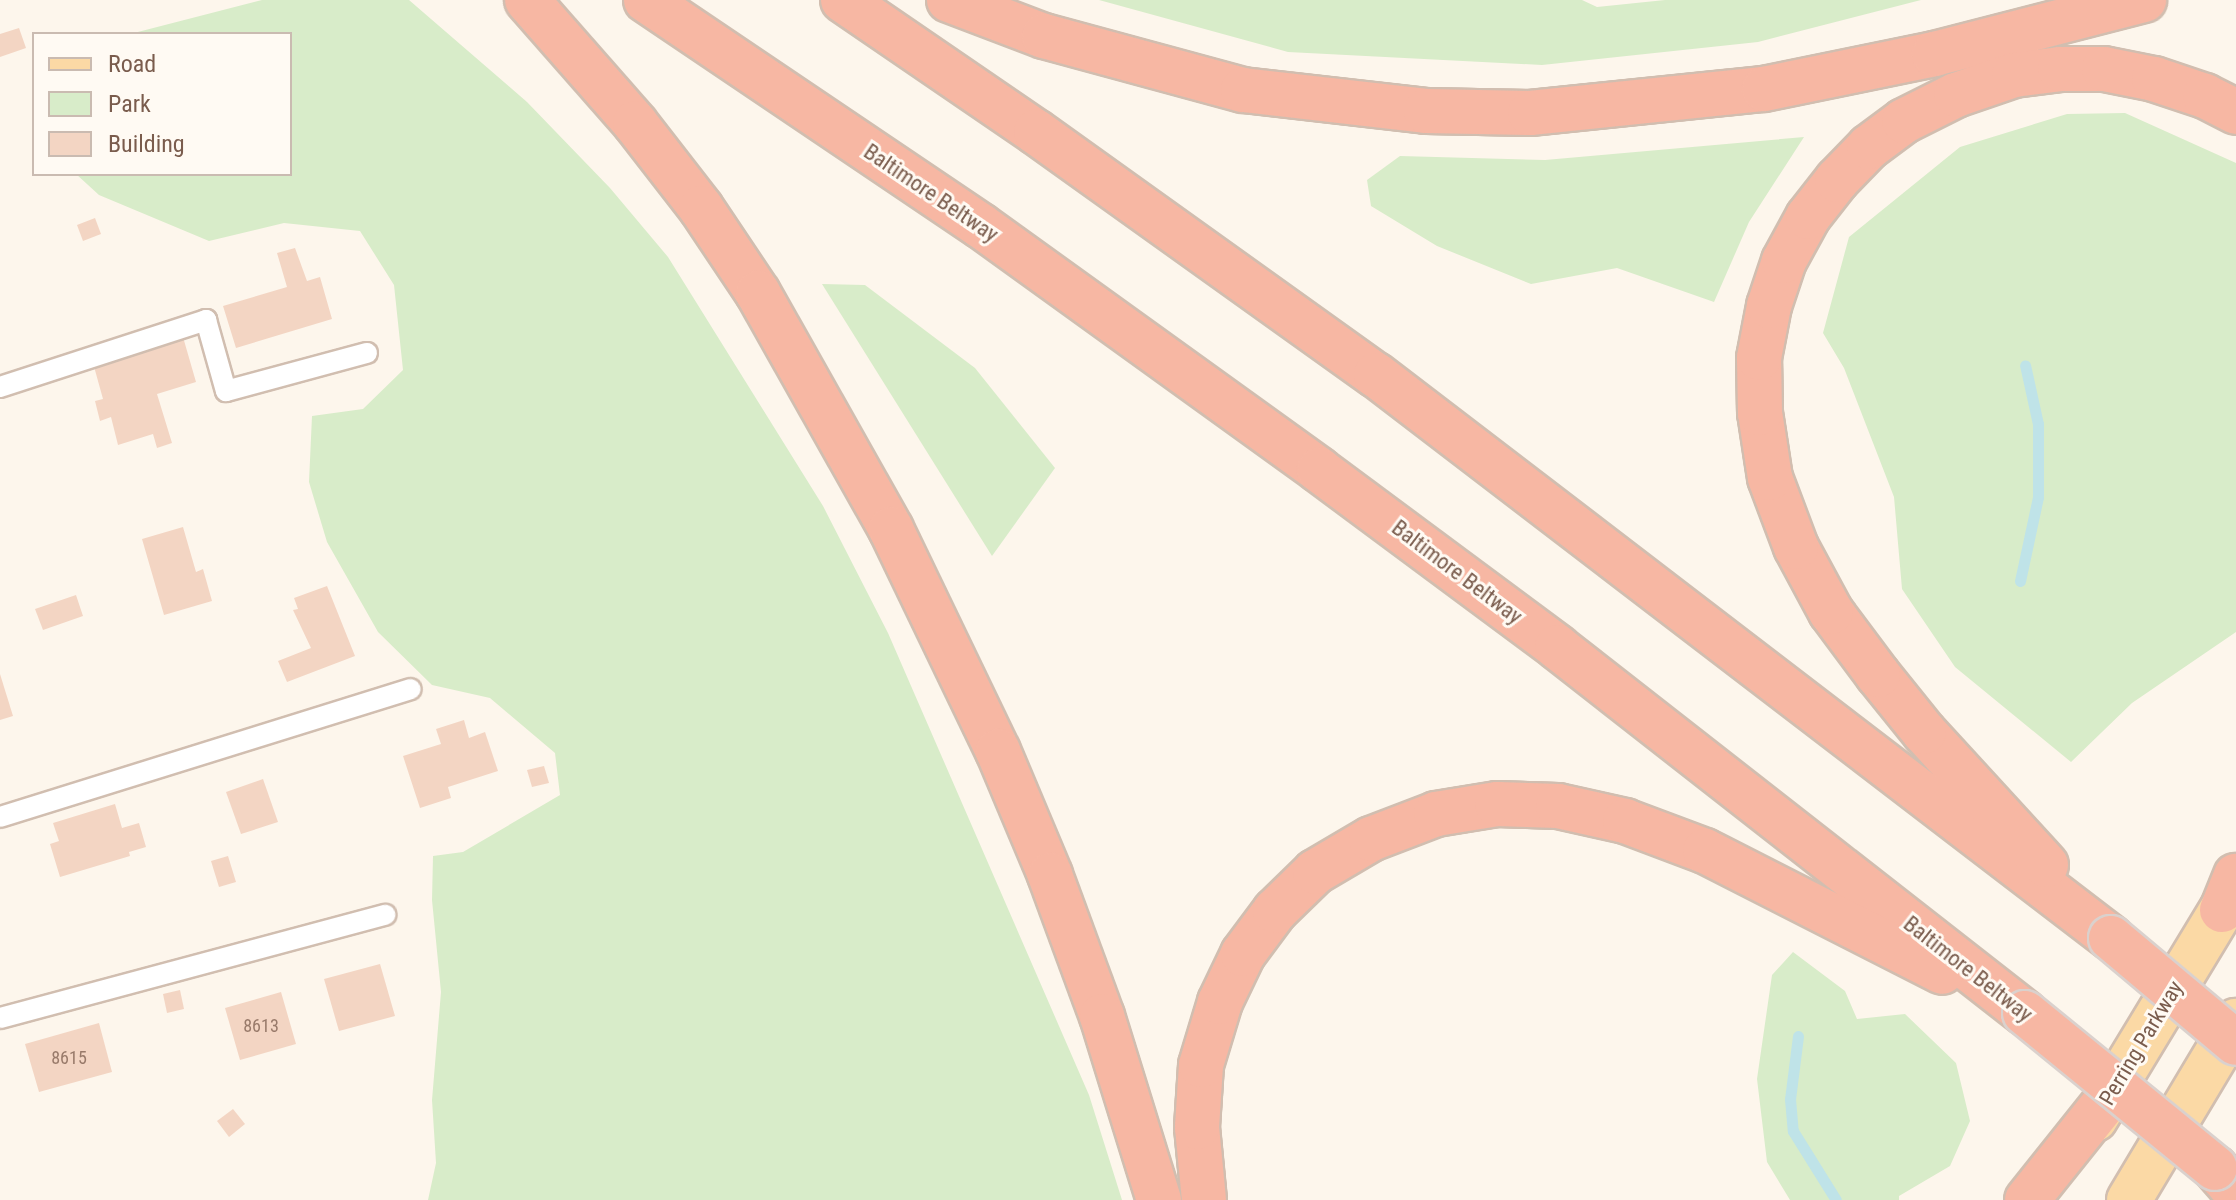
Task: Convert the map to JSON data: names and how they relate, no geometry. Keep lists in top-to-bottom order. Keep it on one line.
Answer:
{"streets":{"highway":["Baltimore Beltway"],"main road":["Perring Parkway"]},"house_numbers":["8613","8615"],"legend":["Road","Park","Building"]}
